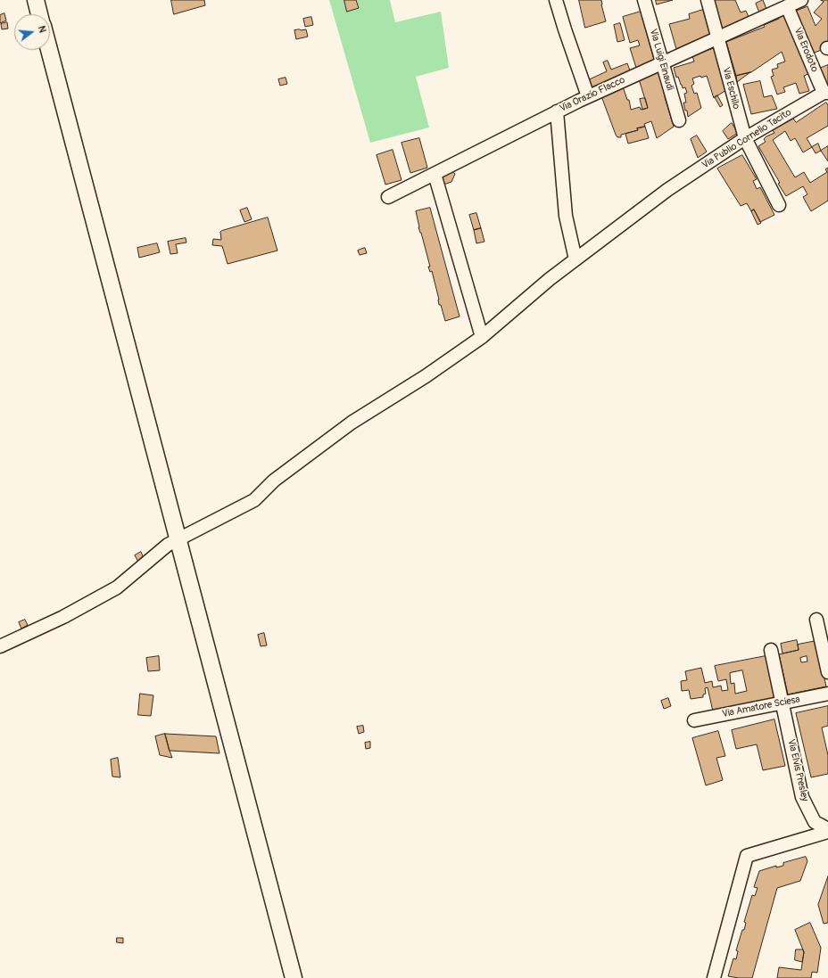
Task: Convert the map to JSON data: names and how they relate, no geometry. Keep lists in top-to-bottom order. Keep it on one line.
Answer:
{"streets":{"street":["Via Erodoto","Via Luigi Einaudi","Via Eschilo","Via Orazio Flacco","Via Publio Cornelio Tacito","Via Amatore Sciesa","Via Elvis Presley"]},"crossings":[["Via Erodoto","Via Orazio Flacco"],["Via Erodoto","Via Publio Cornelio Tacito"],["Via Luigi Einaudi","Via Orazio Flacco"],["Via Eschilo","Via Orazio Flacco"],["Via Eschilo","Via Publio Cornelio Tacito"],["Via Amatore Sciesa","Via Elvis Presley"]],"north":"right"}
